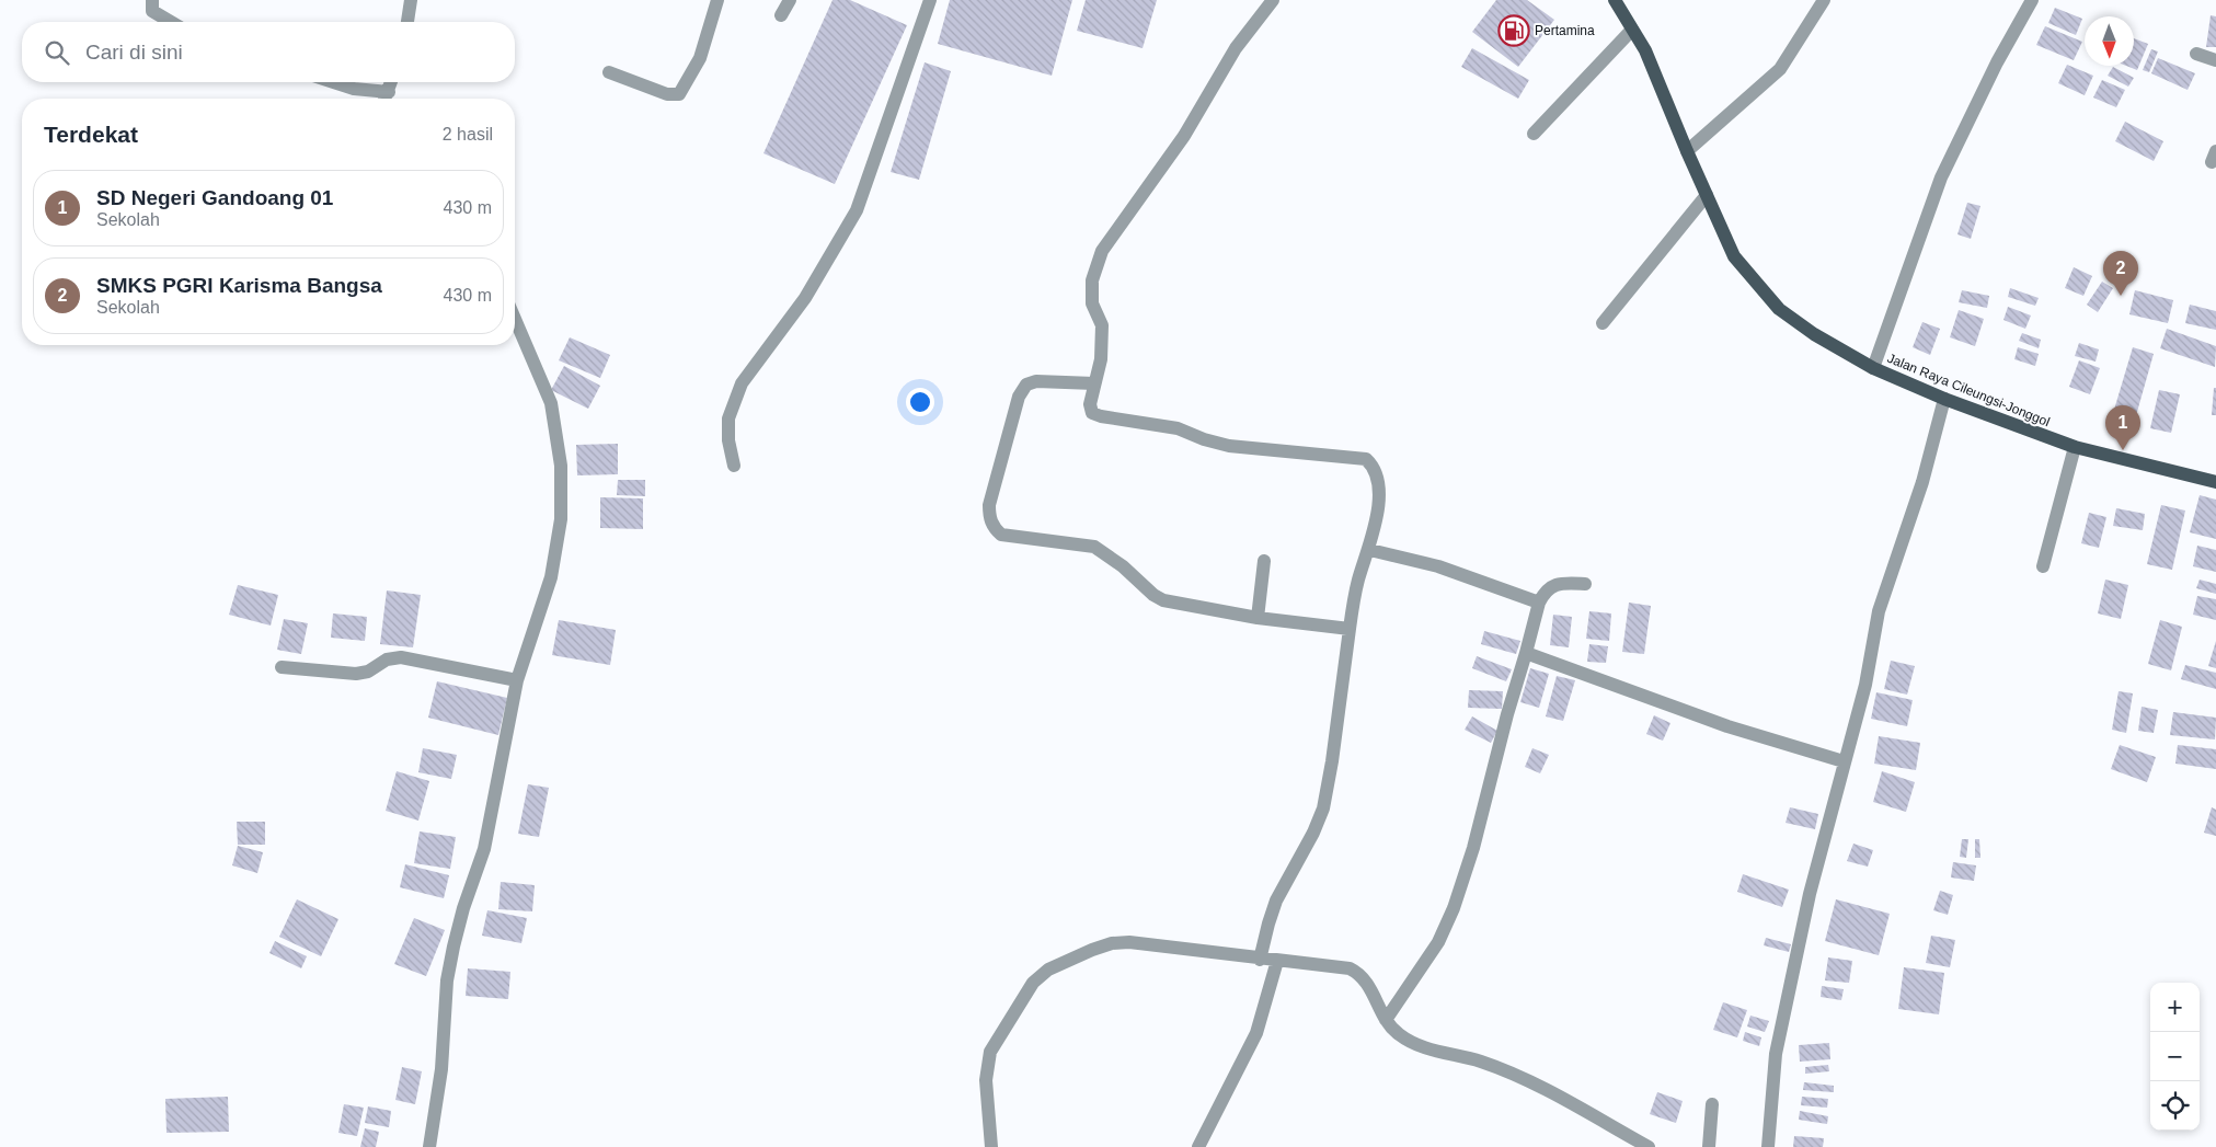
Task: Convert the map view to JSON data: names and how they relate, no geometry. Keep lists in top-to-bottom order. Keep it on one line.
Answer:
{"streets":{"main road":["Jalan Raya Cileungsi-Jonggol"]},"places":{"fuel station":["Pertamina"]},"north":"bottom","page":{"search":"Cari di sini","heading":["Terdekat","2 hasil"],"list":[{"mark":"1","name":"SD Negeri Gandoang 01","note":"Sekolah","value":"430 m"},{"mark":"2","name":"SMKS PGRI Karisma Bangsa","note":"Sekolah","value":"430 m"}],"pins":["2","1"],"map_buttons":["+","−"]}}
